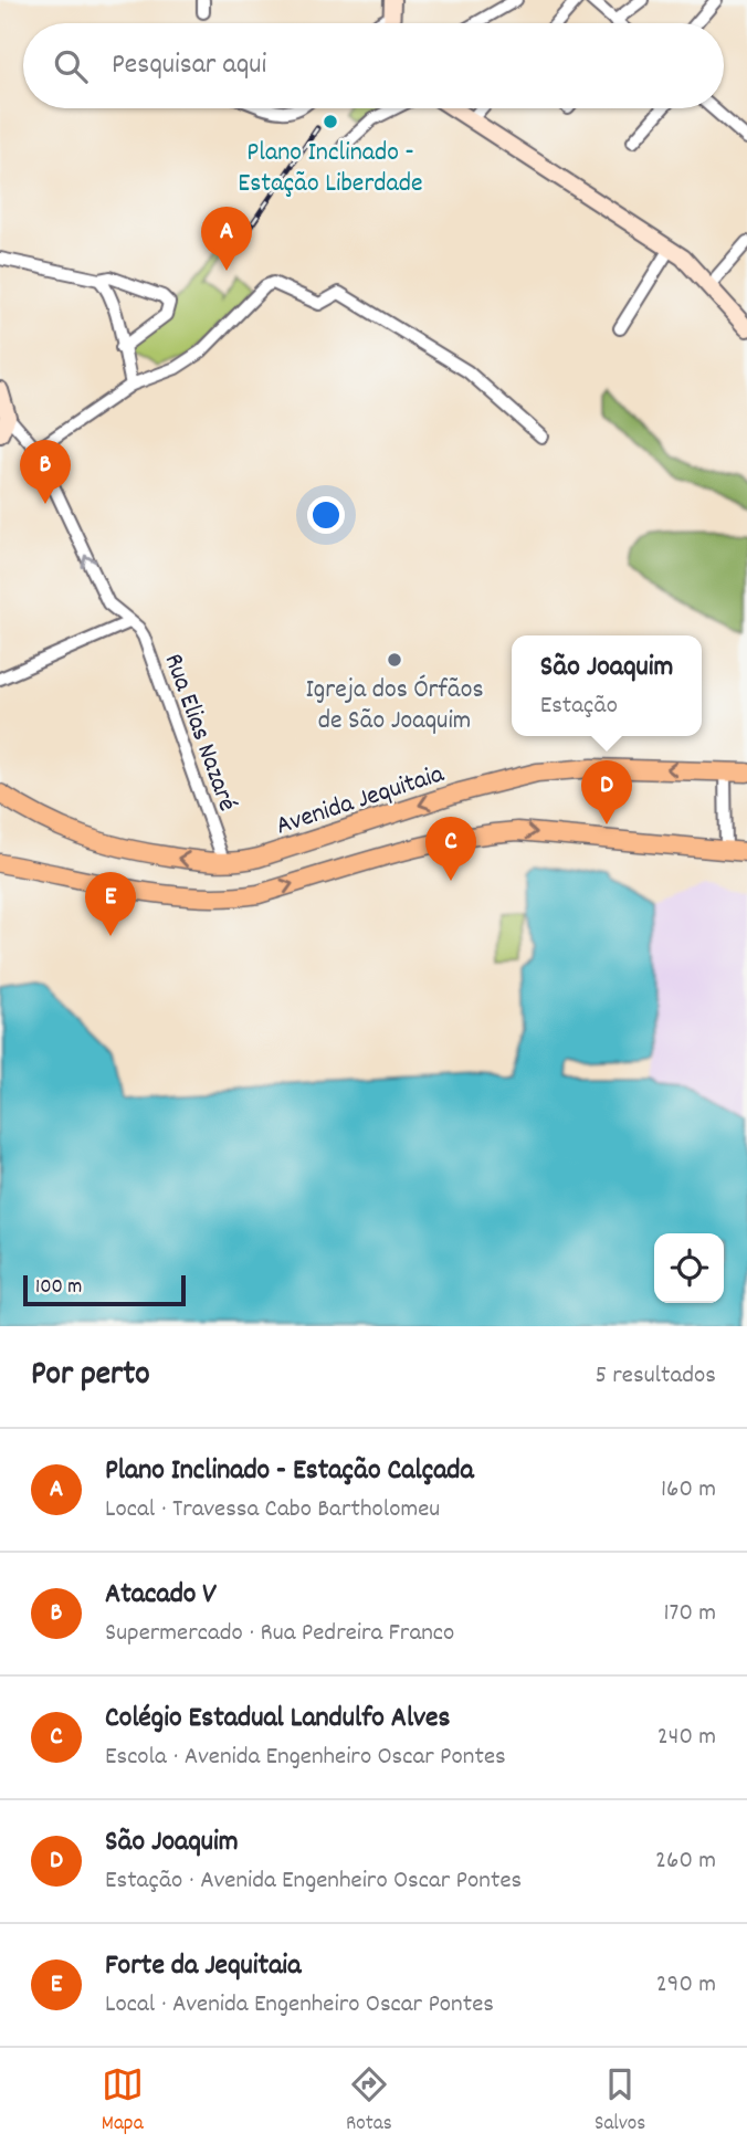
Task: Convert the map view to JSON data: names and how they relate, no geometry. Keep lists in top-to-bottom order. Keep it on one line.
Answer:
{"streets":{"main road":["Avenida Jequitaia"],"street":["Rua Elias Nazaré"]},"crossings":[["Rua Elias Nazaré","Avenida Jequitaia"]],"one_way":["Rua Elias Nazaré"],"places":["Plano Inclinado - Estação Liberdade","Igreja dos Órfãos de São Joaquim"],"scale_bar":"100 m","page":{"search":"Pesquisar aqui","pins":["A","B","D","C","E"],"popup":["São Joaquim","Estação"],"scale":"100 m","heading":["Por perto","5 resultados"],"list":[{"mark":"A","name":"Plano Inclinado - Estação Calçada","note":"Local · Travessa Cabo Bartholomeu","value":"160 m"},{"mark":"B","name":"Atacado V","note":"Supermercado · Rua Pedreira Franco","value":"170 m"},{"mark":"C","name":"Colégio Estadual Landulfo Alves","note":"Escola · Avenida Engenheiro Oscar Pontes","value":"240 m"},{"mark":"D","name":"São Joaquim","note":"Estação · Avenida Engenheiro Oscar Pontes","value":"260 m"},{"mark":"E","name":"Forte da Jequitaia","note":"Local · Avenida Engenheiro Oscar Pontes","value":"290 m"}],"nav":["Mapa","Rotas","Salvos"]}}
